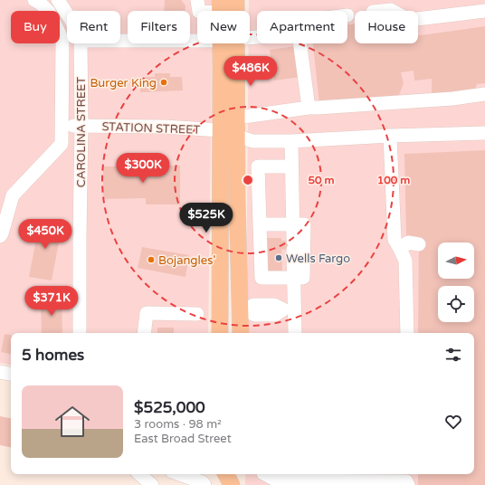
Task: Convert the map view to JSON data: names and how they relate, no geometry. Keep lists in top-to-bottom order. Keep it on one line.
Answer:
{"streets":{"street":["STATION STREET","CAROLINA STREET"]},"crossings":[["STATION STREET","CAROLINA STREET"]],"places":["Burger King","Wells Fargo","Bojangles'"],"north":"right","page":{"chip":["Buy","Rent","Filters","New","Apartment","House"],"price":["$486K","$300K","$525K","$450K","$371K"],"heading":"5 homes","list":[{"name":"$525,000","note":"3 rooms · 98 m² · East Broad Street"}]},"rings":["50 m","100 m"]}
